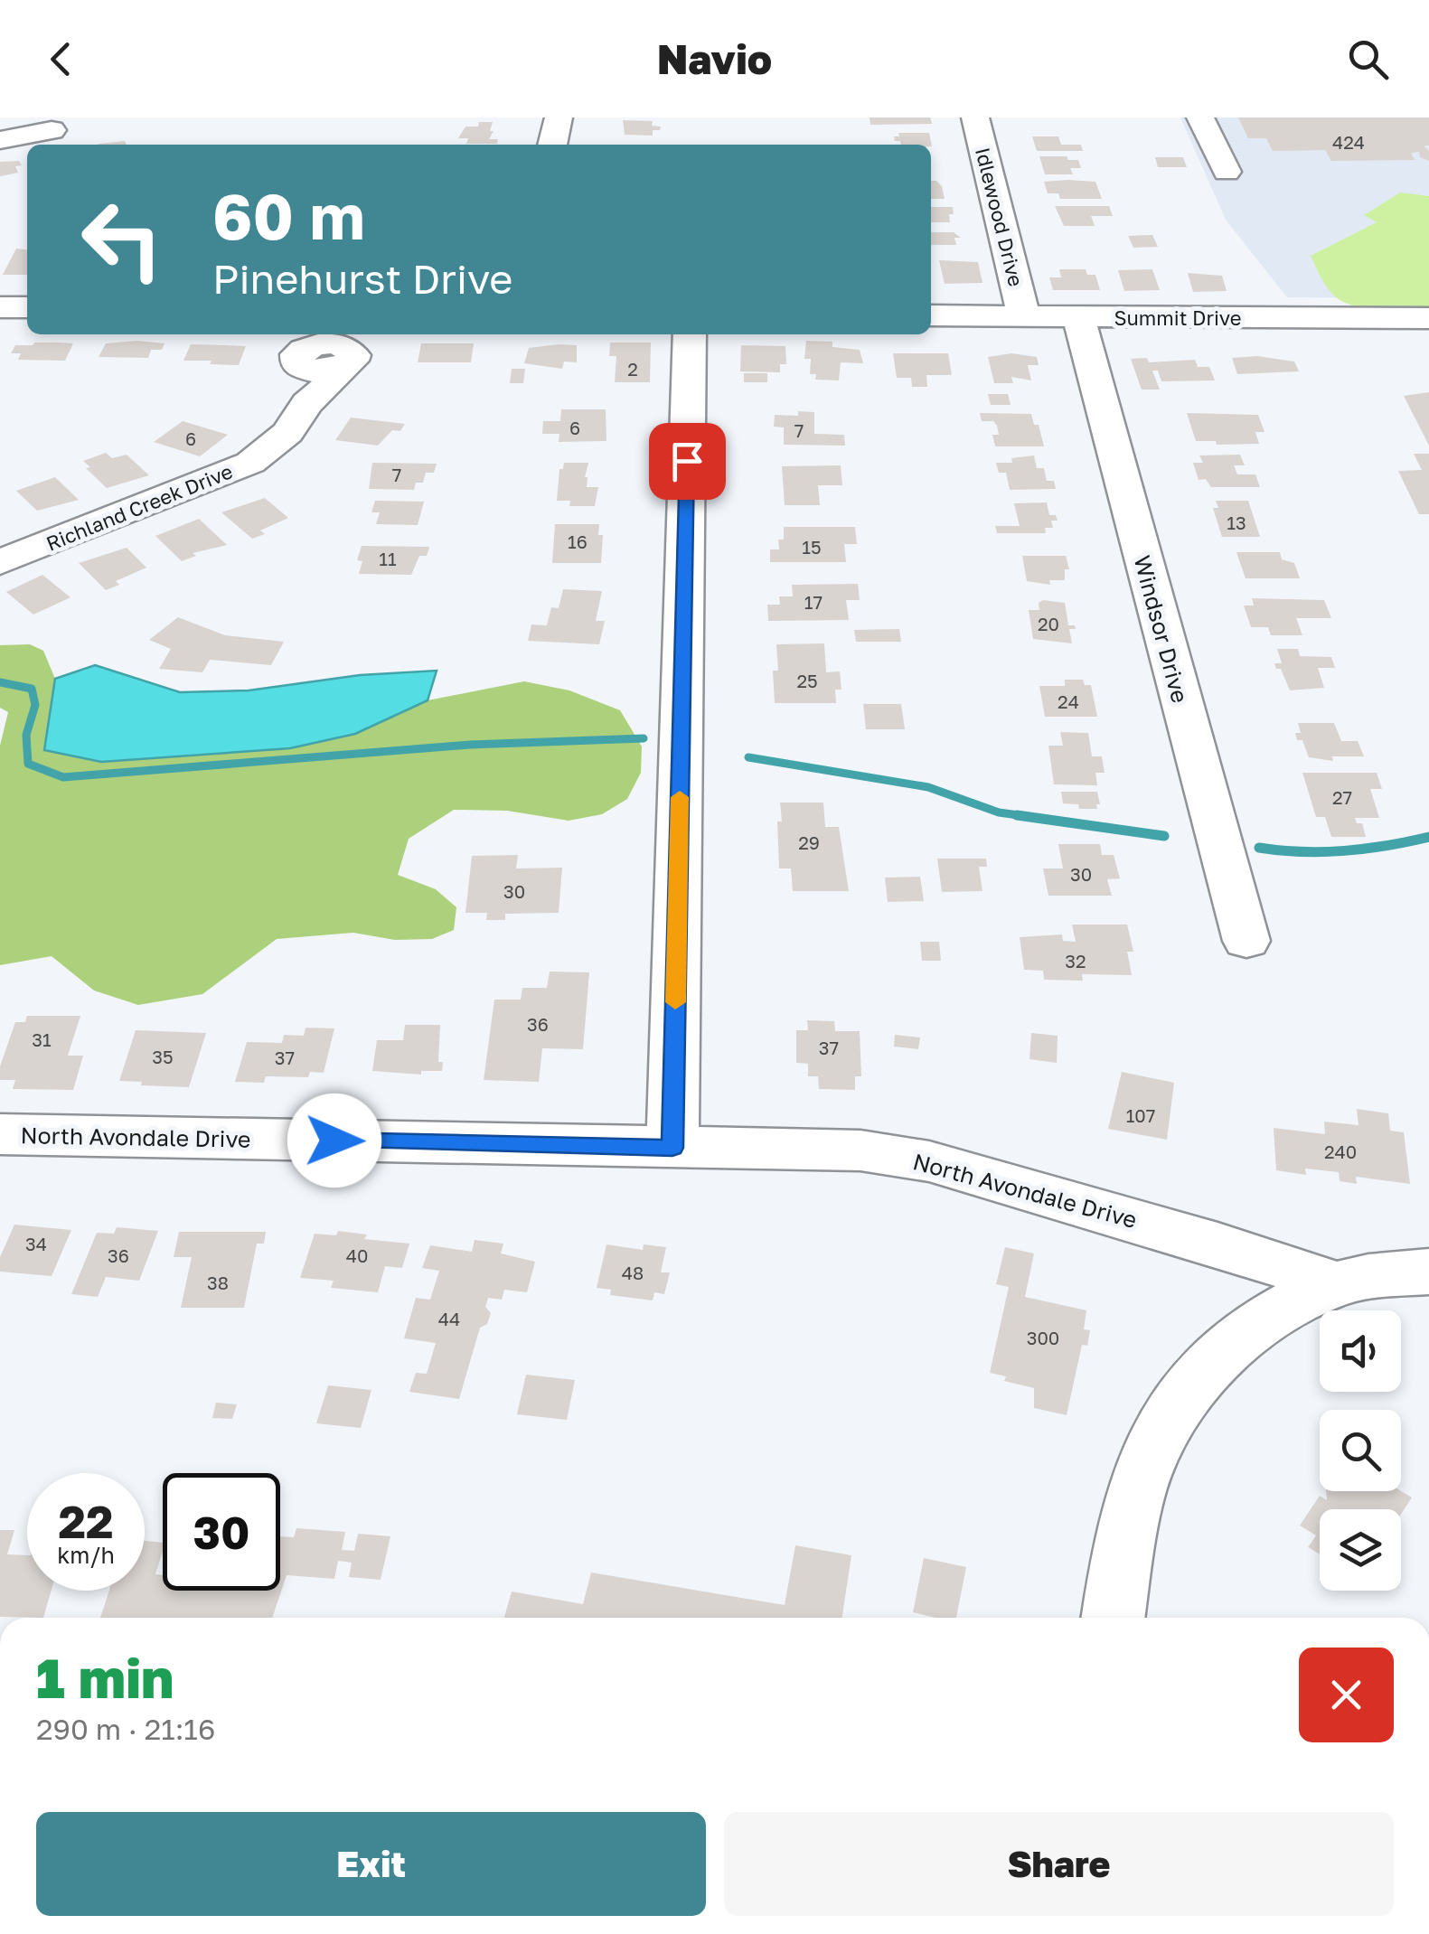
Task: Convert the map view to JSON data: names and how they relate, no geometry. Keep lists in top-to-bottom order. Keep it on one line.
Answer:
{"streets":{"street":["Idlewood Drive","Summit Drive","Richland Creek Drive","Windsor Drive","North Avondale Drive"]},"crossings":[["Idlewood Drive","Summit Drive"],["Summit Drive","Windsor Drive"]],"house_numbers":["424","2","6","7","6","7","13","16","15","11","17","20","25","24","27","29","30","30","32","36","31","37","35","37","107","240","34","36","40","48","38","44","300"],"page":{"header":"Navio","turn":["60 m","Pinehurst Drive"],"speed":"22 km/h","limit":"30","heading":["1 min","290 m · 21:16"],"buttons":["Exit","Share"]}}
